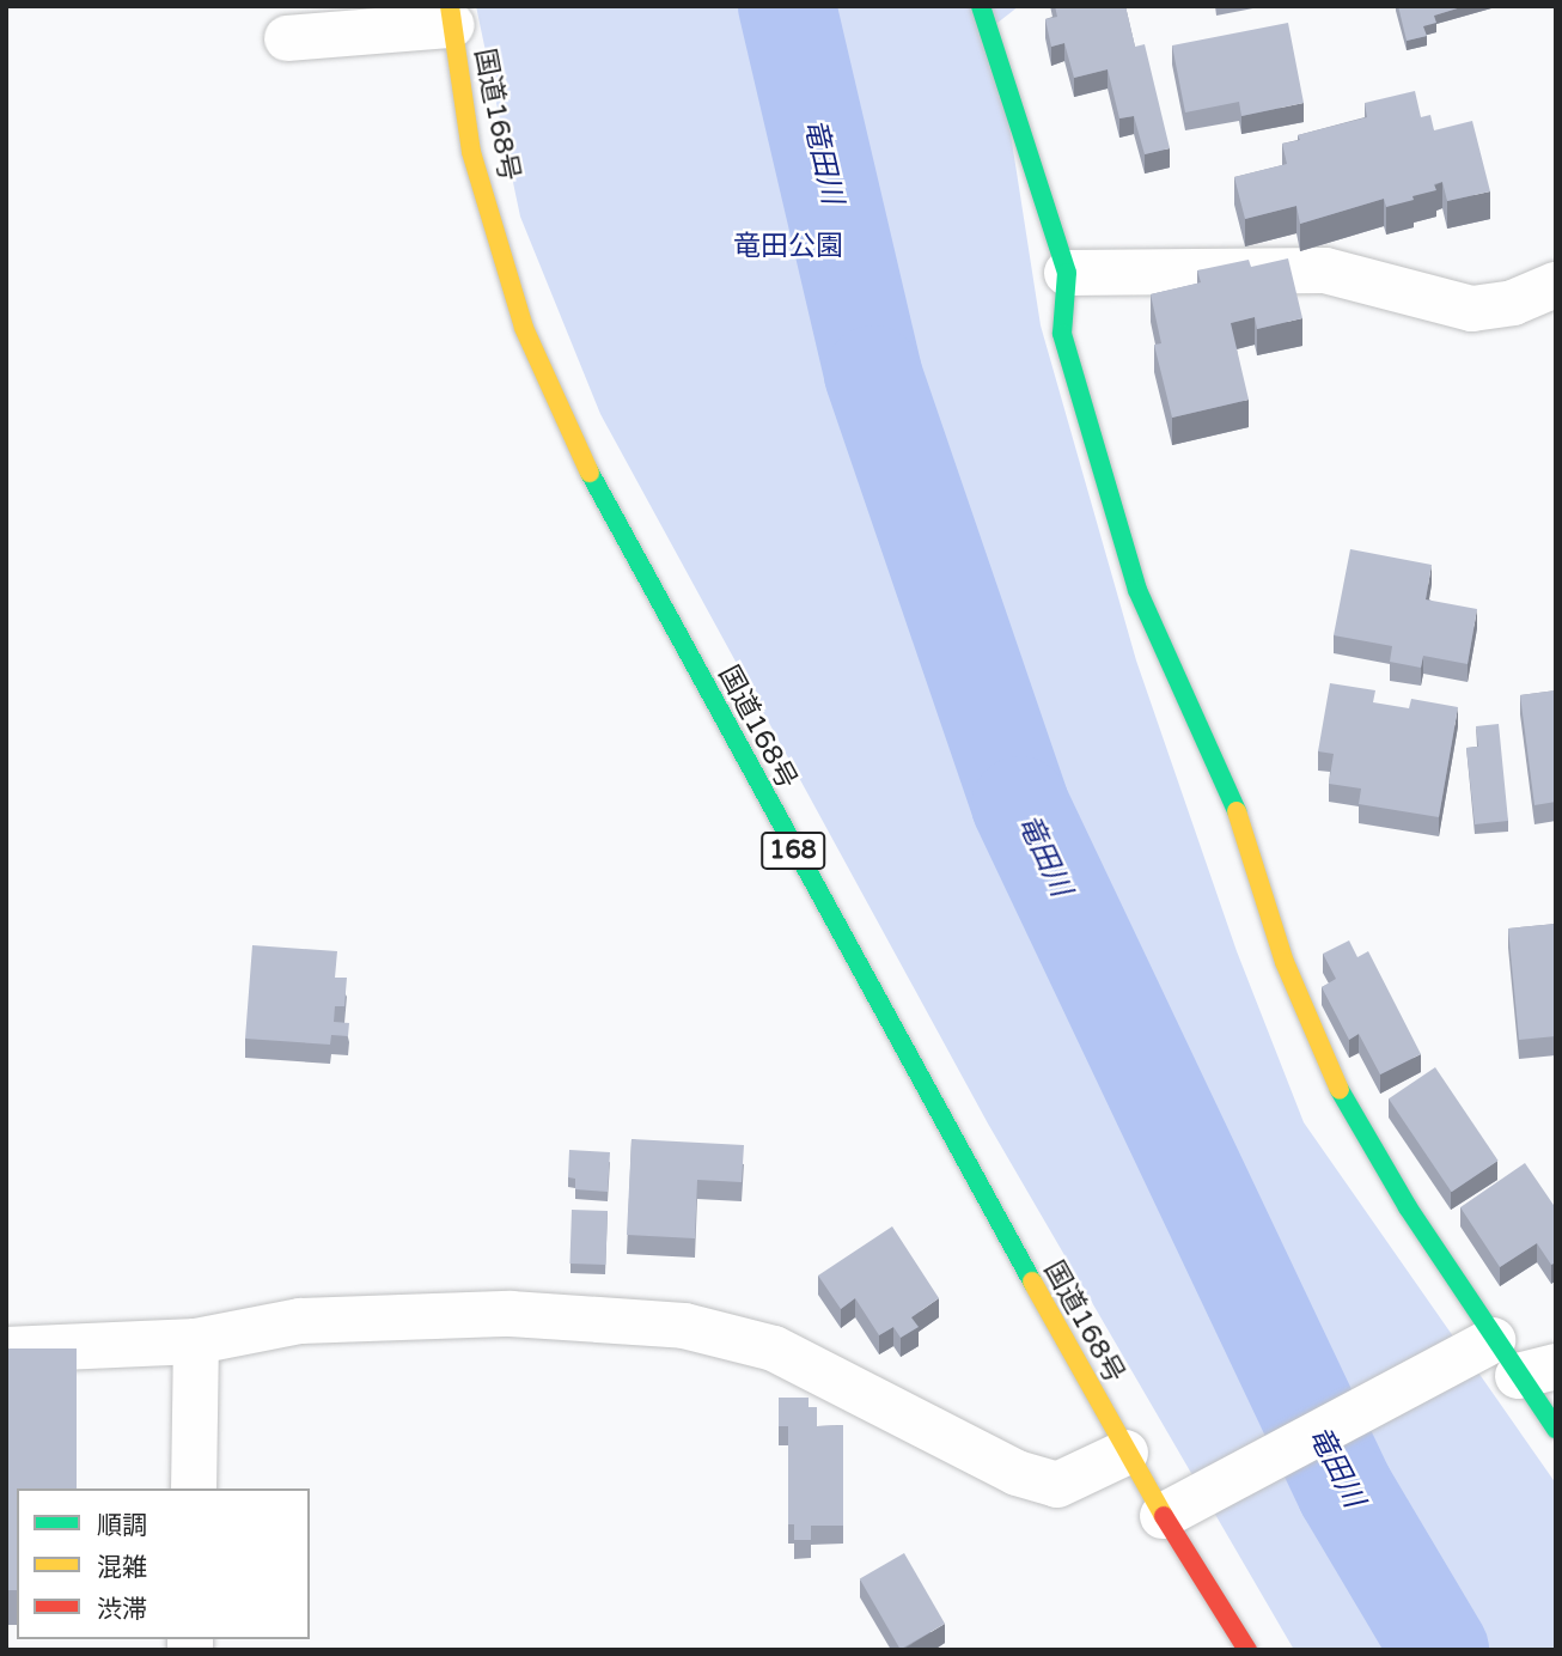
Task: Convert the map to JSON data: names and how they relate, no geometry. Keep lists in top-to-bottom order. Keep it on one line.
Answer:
{"streets":{"main road":["国道168号","168"]},"water":["竜田川"],"parks":["竜田公園"],"legend":["順調","混雑","渋滞"]}
